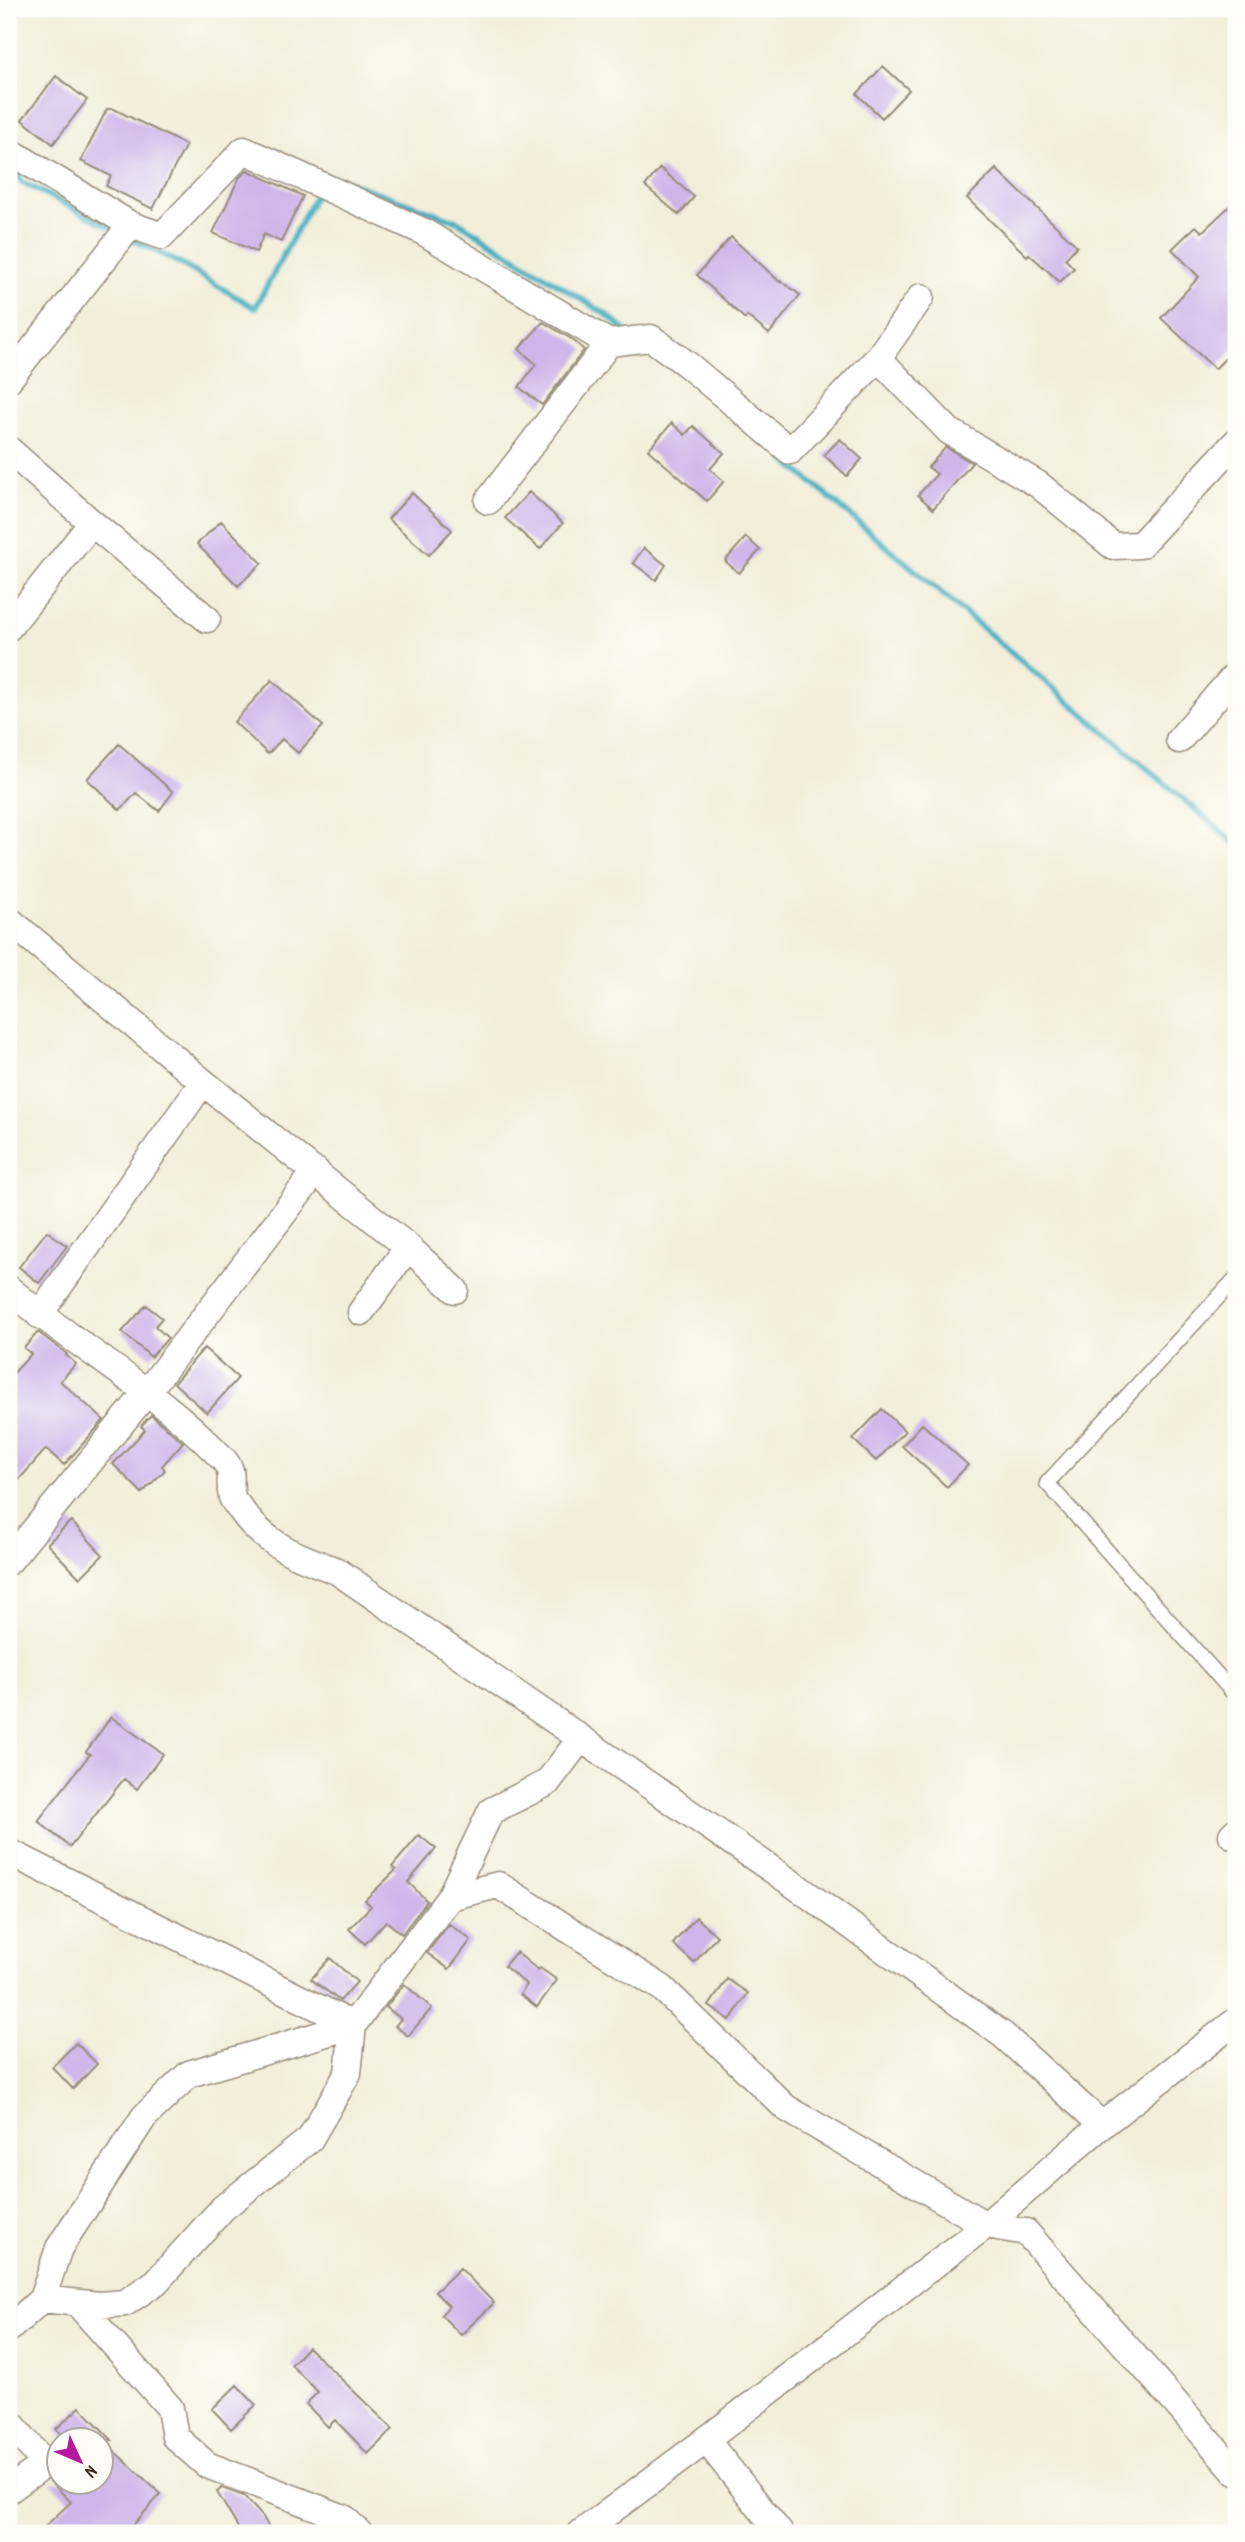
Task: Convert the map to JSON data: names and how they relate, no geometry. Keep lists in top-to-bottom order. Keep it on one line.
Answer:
{"north":"bottom right"}
